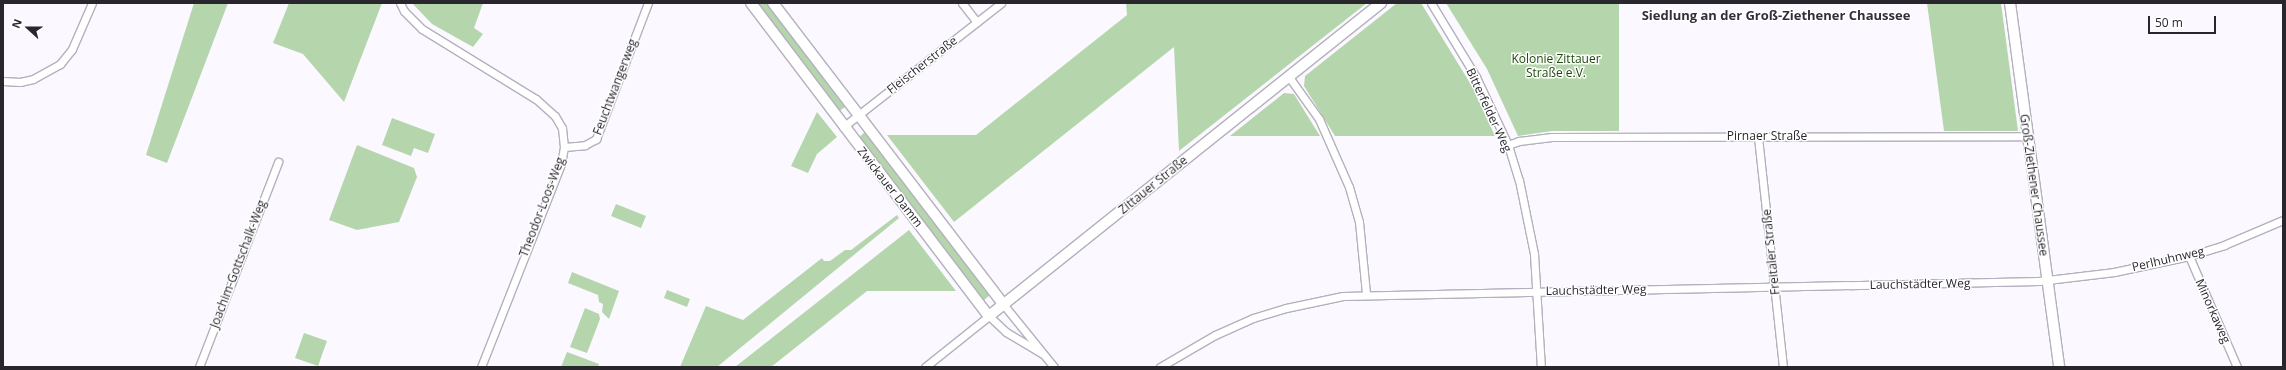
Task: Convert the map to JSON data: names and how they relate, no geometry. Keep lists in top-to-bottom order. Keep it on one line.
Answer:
{"streets":{"street":["Fleischerstraße","Feuchtwangerweg","Bitterfelder Weg","Pirnaer Straße","Zittauer Straße","Groß-Ziethener Chaussee","Zwickauer Damm","Theodor-Loos-Weg","Freitaler Straße","Perlhuhnweg","Joachim-Gottschalk-Weg","Lauchstädter Weg","Minorkaweg"]},"crossings":[["Fleischerstraße","Zwickauer Damm"],["Feuchtwangerweg","Theodor-Loos-Weg"],["Bitterfelder Weg","Pirnaer Straße"],["Bitterfelder Weg","Lauchstädter Weg"],["Pirnaer Straße","Groß-Ziethener Chaussee"],["Pirnaer Straße","Freitaler Straße"],["Zittauer Straße","Zwickauer Damm"],["Groß-Ziethener Chaussee","Perlhuhnweg"],["Groß-Ziethener Chaussee","Lauchstädter Weg"],["Freitaler Straße","Lauchstädter Weg"],["Perlhuhnweg","Lauchstädter Weg"],["Perlhuhnweg","Minorkaweg"]],"districts":["Siedlung an der Groß-Ziethener Chaussee"],"parks":["Kolonie Zittauer Straße e.V."],"scale_bar":"50 m","north":"left"}
